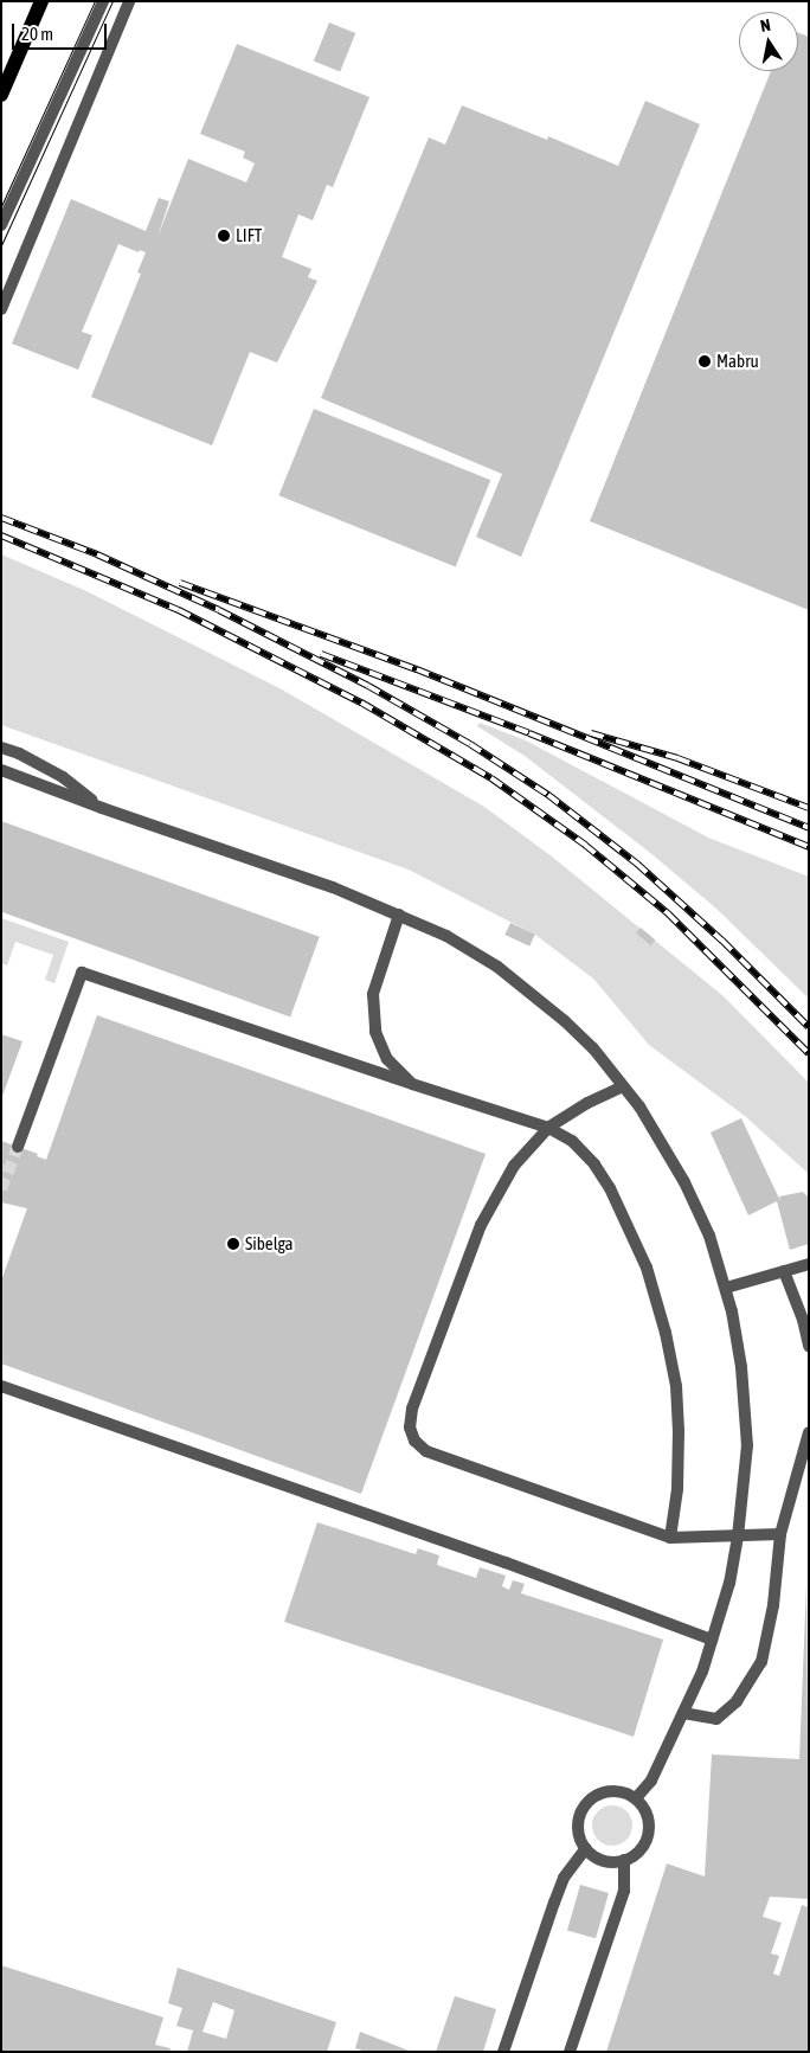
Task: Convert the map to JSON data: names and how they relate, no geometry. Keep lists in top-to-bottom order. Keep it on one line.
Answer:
{"places":["LIFT","Mabru","Sibelga"],"scale_bar":"20 m","north":"top"}
